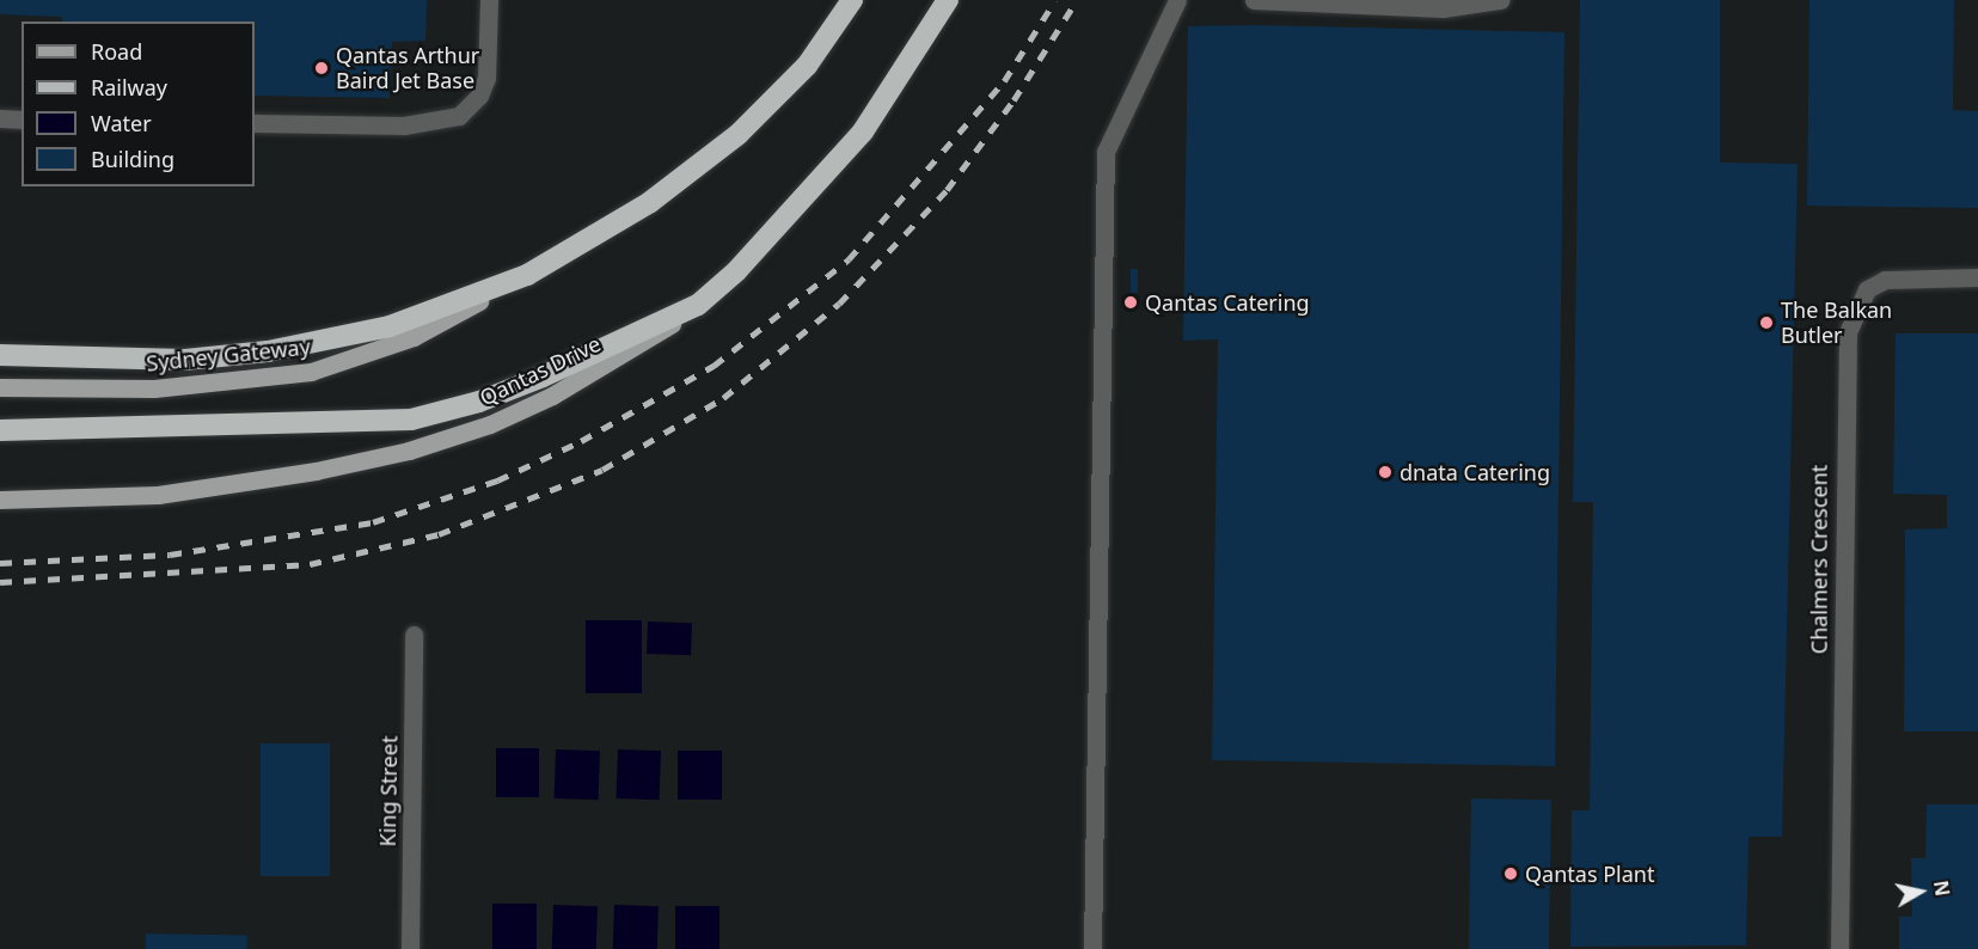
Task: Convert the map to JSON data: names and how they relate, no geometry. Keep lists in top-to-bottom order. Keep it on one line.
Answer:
{"streets":{"highway":["Qantas Drive"],"main road":["Sydney Gateway"],"street":["Chalmers Crescent","King Street"]},"places":["Qantas Arthur Baird Jet Base","Qantas Catering","The Balkan Butler","dnata Catering","Qantas Plant"],"legend":["Road","Railway","Water","Building"],"north":"right"}
